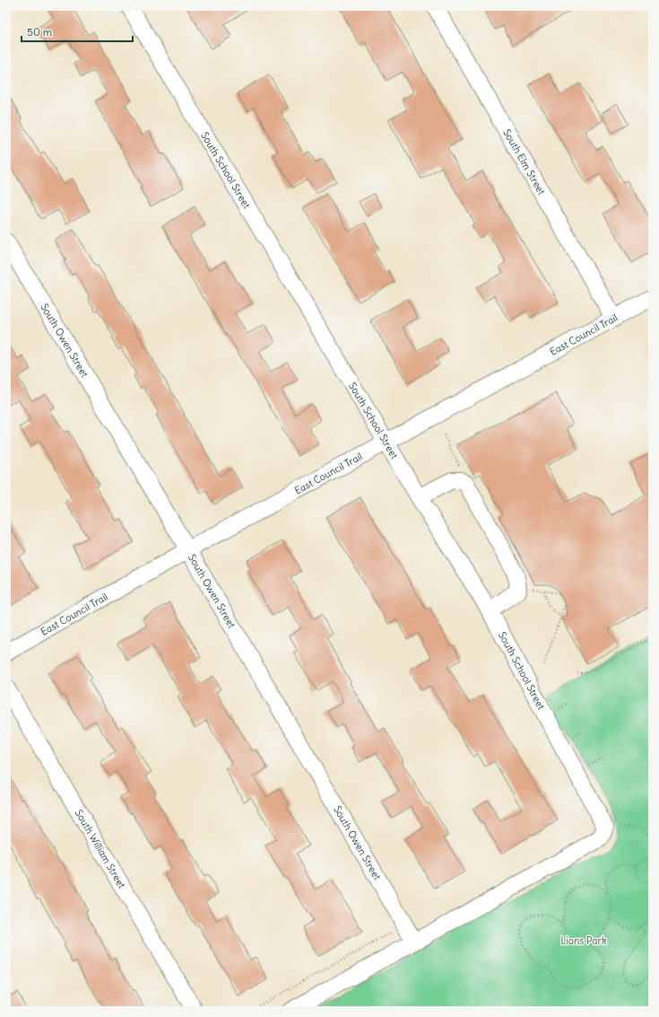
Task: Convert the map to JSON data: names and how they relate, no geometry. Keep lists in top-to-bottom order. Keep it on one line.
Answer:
{"streets":{"street":["South Elm Street","South School Street","East Council Trail","South Owen Street","South William Street"]},"crossings":[["South Elm Street","East Council Trail"],["South School Street","East Council Trail"],["South School Street","South Owen Street"],["East Council Trail","South Owen Street"]],"parks":["Lions Park"],"scale_bar":"50 m"}
